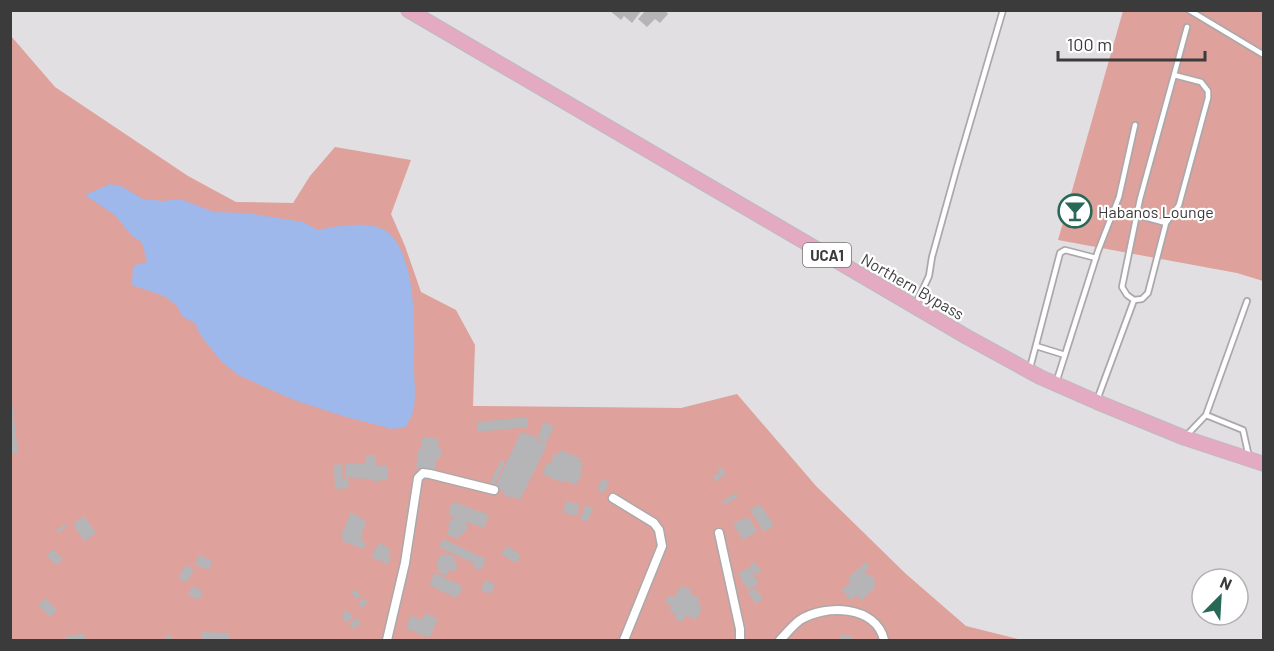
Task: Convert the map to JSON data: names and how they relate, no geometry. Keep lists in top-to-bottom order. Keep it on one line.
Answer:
{"streets":{"main road":["UCA1","Northern Bypass"]},"places":{"bar":["Habanos Lounge"]},"scale_bar":"100 m","north":"top right"}
